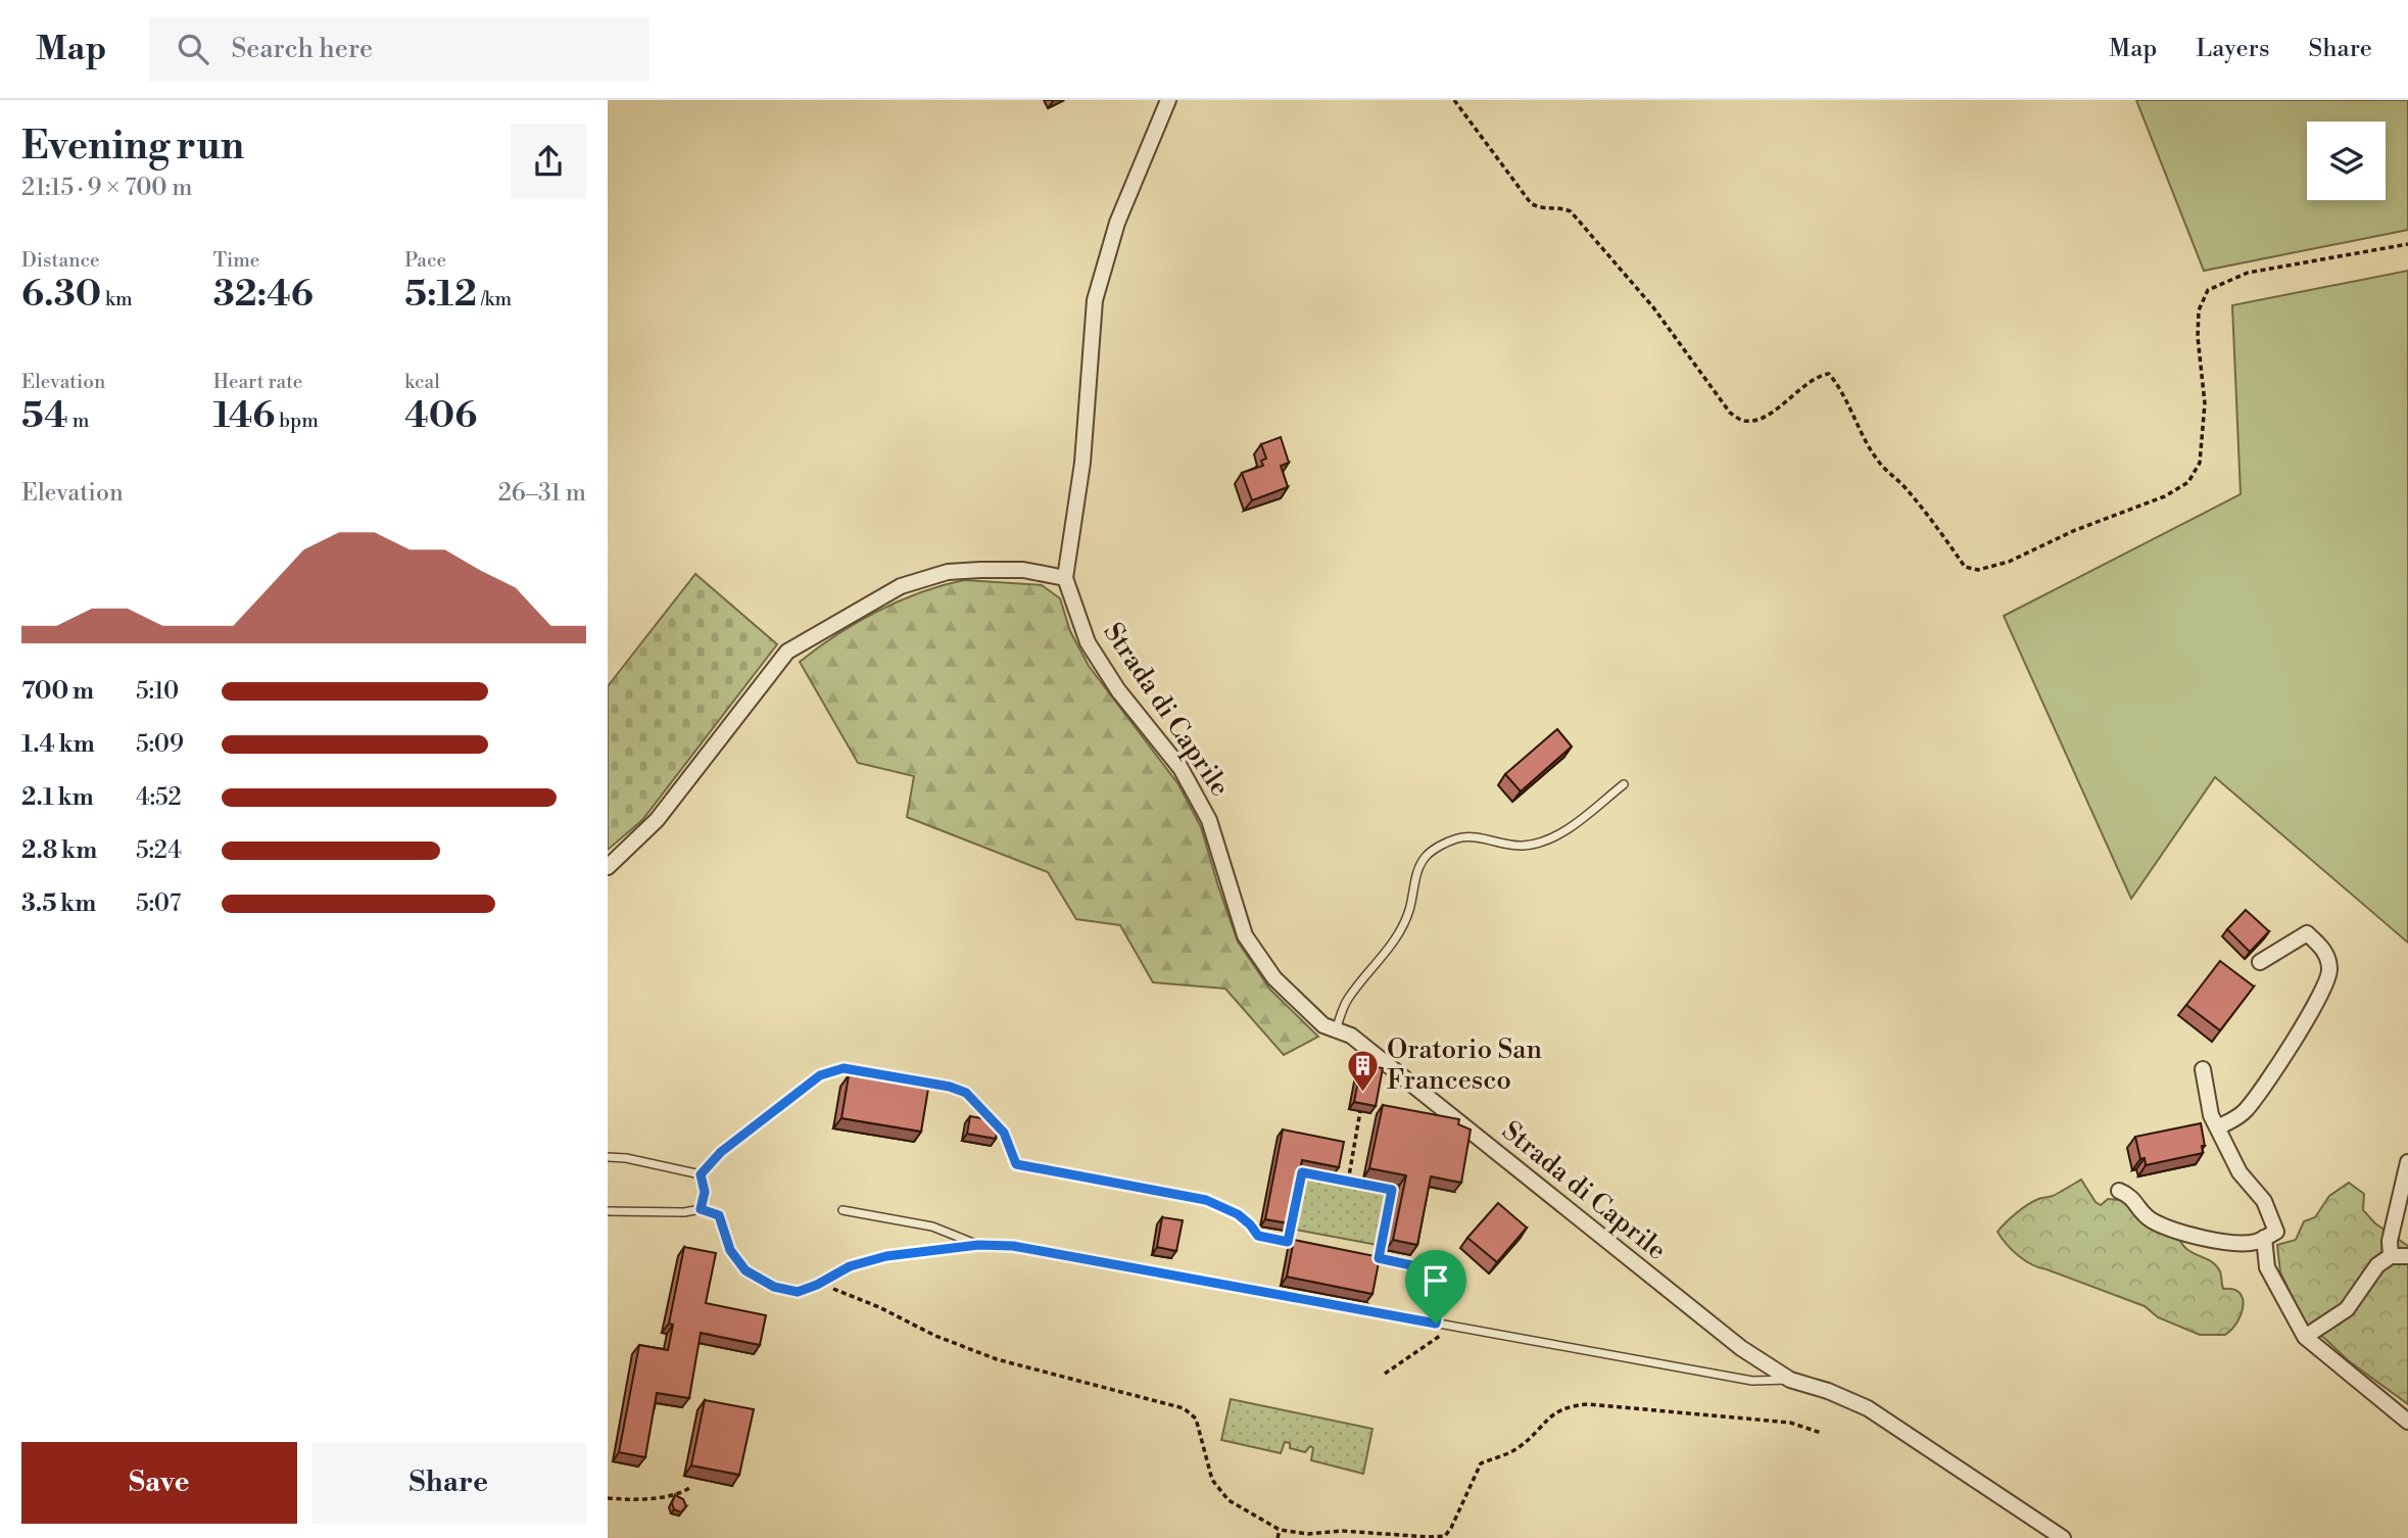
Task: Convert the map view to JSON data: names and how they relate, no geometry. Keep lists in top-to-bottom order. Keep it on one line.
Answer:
{"streets":{"street":["Strada di Caprile"]},"places":{"building":["Oratorio San Francesco"]},"page":{"header":"Map","search":"Search here","nav":["Map","Layers","Share"],"heading":["Evening run","21:15 · 9 × 700 m"],"stats":[["Distance","6.30 km"],["Time","32:46"],["Pace","5:12 /km"],["Elevation","54 m"],["Heart rate","146 bpm"],["kcal","406"]],"chart":["Elevation","26–31 m"],"list":[{"name":"700 m","note":"5:10"},{"name":"1.4 km","note":"5:09"},{"name":"2.1 km","note":"4:52"},{"name":"2.8 km","note":"5:24"},{"name":"3.5 km","note":"5:07"}],"buttons":["Save","Share"]}}
